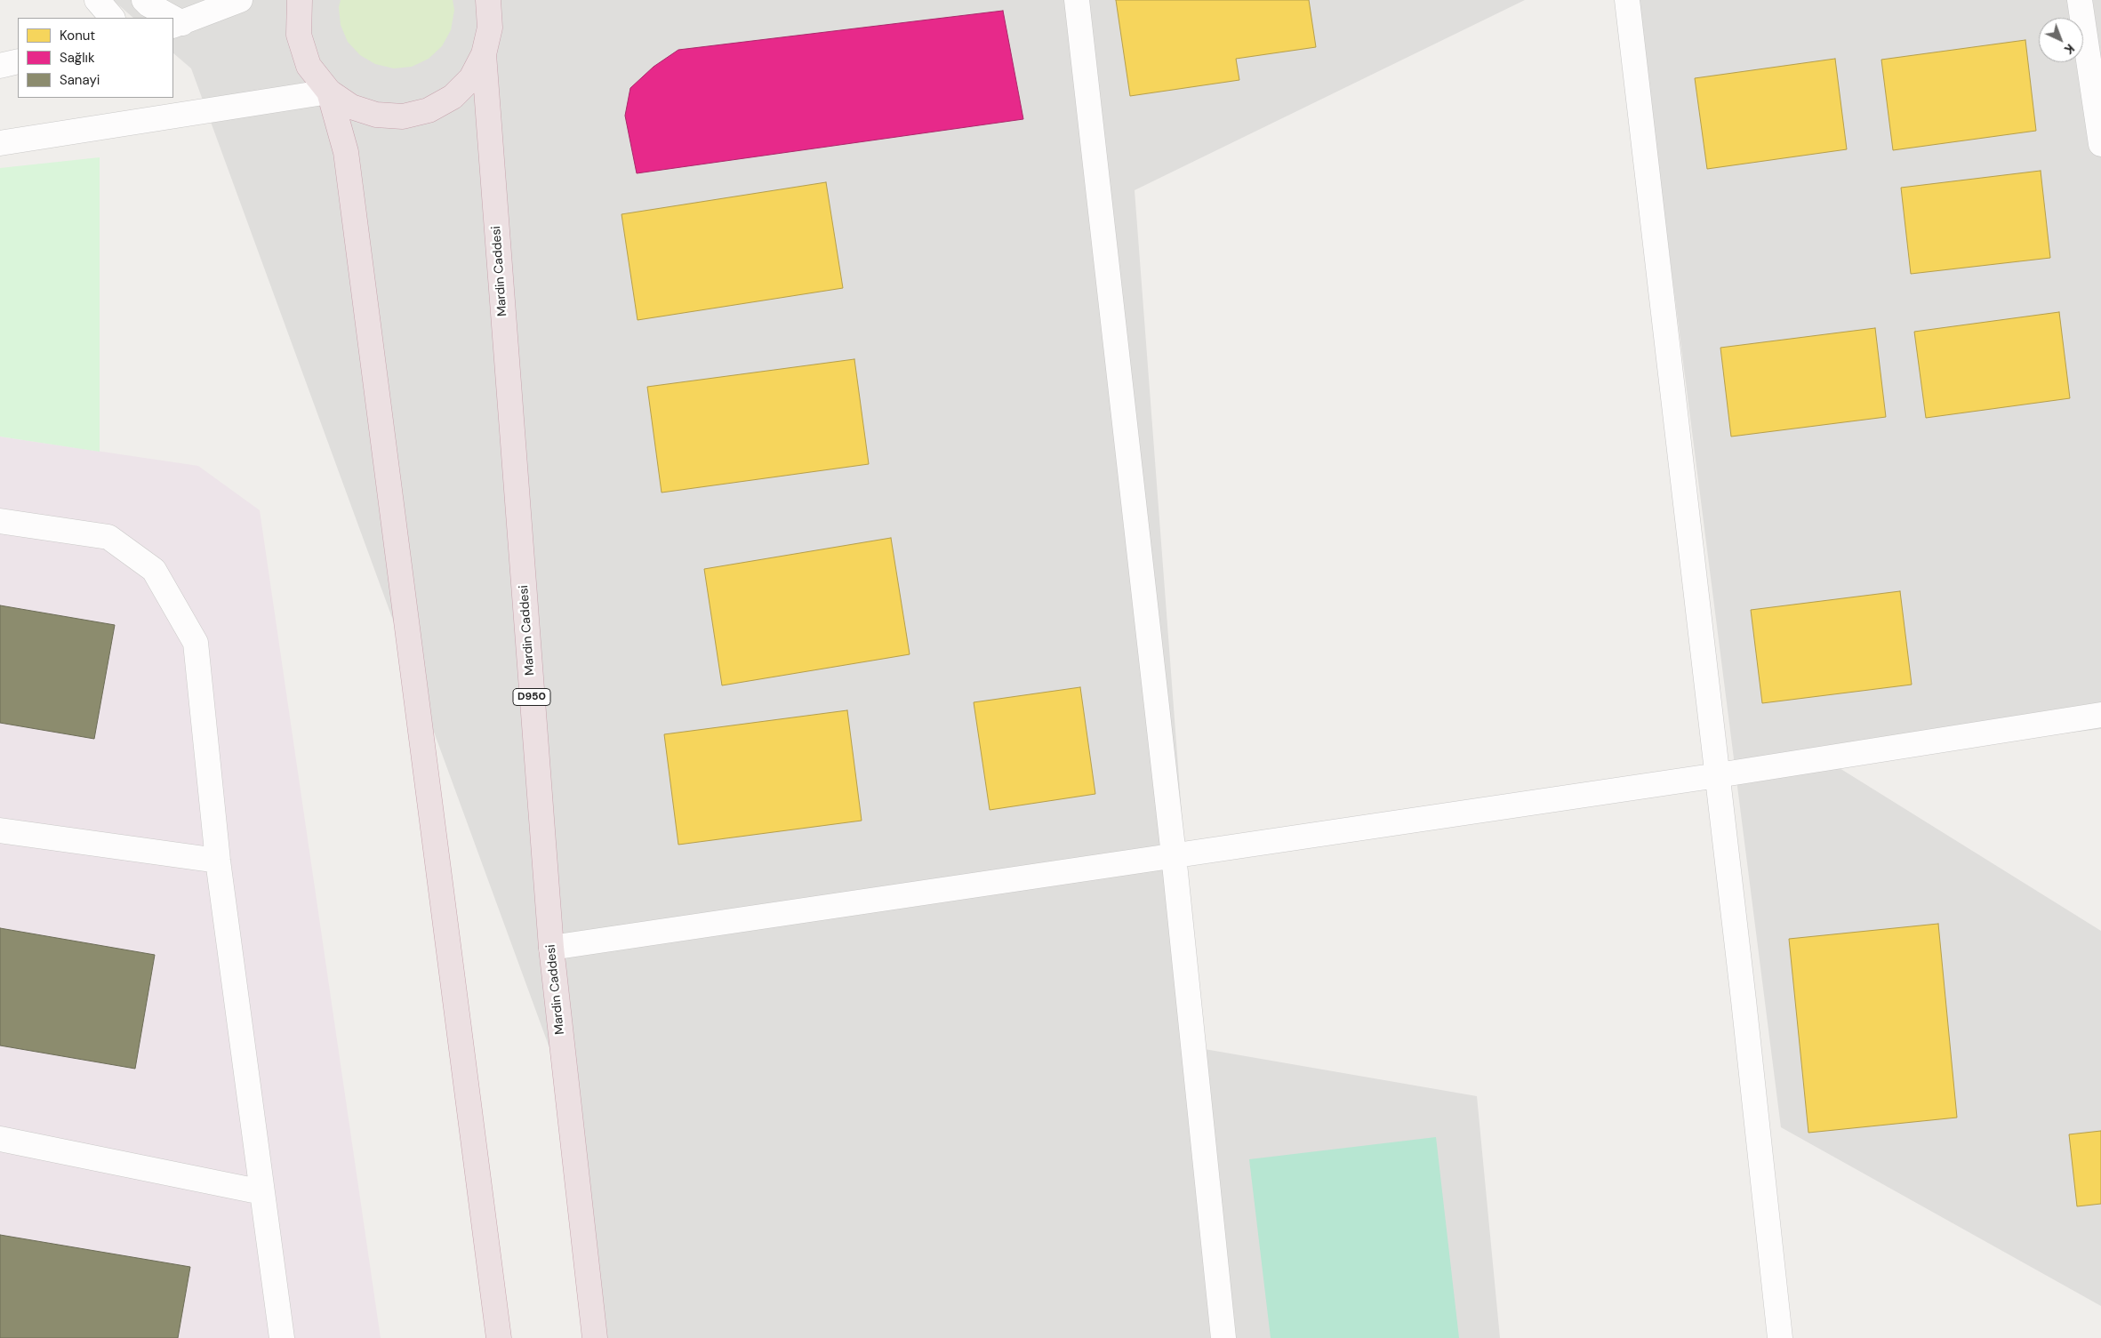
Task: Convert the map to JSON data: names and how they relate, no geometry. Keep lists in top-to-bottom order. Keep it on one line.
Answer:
{"streets":{"highway":["Mardin Caddesi","D950"]},"legend":["Konut","Sağlık","Sanayi"],"north":"bottom right"}
